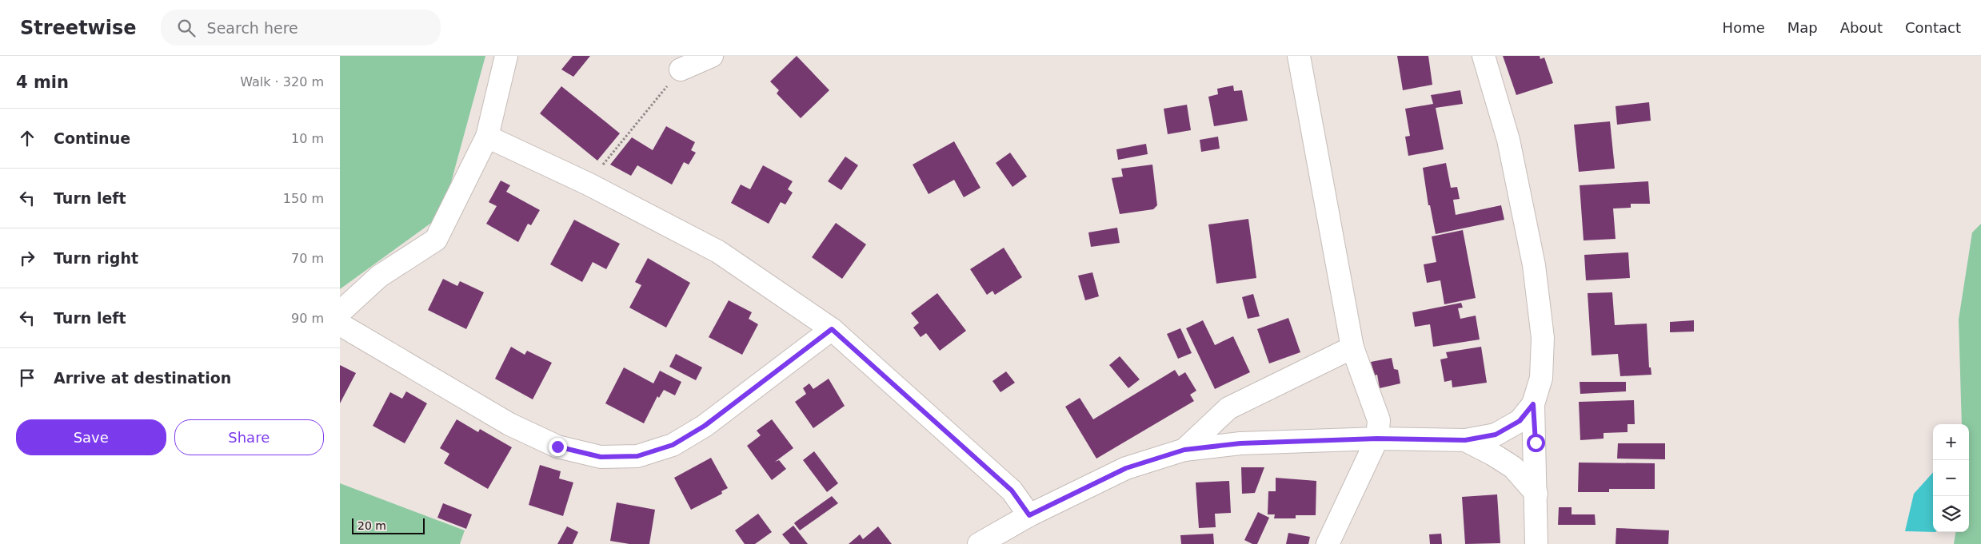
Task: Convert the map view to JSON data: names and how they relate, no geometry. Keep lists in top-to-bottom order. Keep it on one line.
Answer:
{"scale_bar":"20 m","page":{"header":"Streetwise","search":"Search here","nav":["Home","Map","About","Contact"],"heading":["4 min","Walk · 320 m"],"list":[["Continue","10 m"],["Turn left","150 m"],["Turn right","70 m"],["Turn left","90 m"],"Arrive at destination"],"buttons":["Save","Share"],"map_buttons":["+","−"],"scale":"20 m"}}
